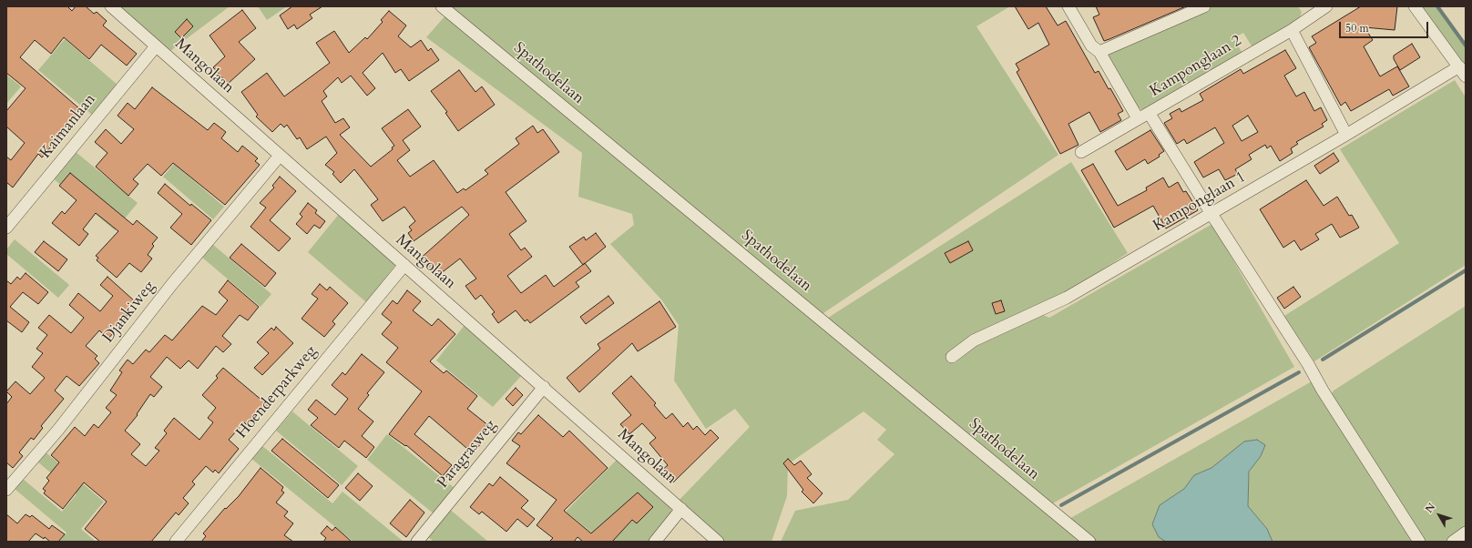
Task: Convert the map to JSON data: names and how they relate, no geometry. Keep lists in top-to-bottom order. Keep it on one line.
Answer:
{"streets":{"street":["Mangolaan","Kamponglaan 2","Spathodelaan","Kaimanlaan","Kamponglaan 1","Djankiweg","Hoenderparkweg","Paragrasweg"]},"crossings":[["Mangolaan","Kaimanlaan"],["Mangolaan","Djankiweg"],["Mangolaan","Hoenderparkweg"],["Mangolaan","Paragrasweg"]],"scale_bar":"50 m","north":"top left"}
